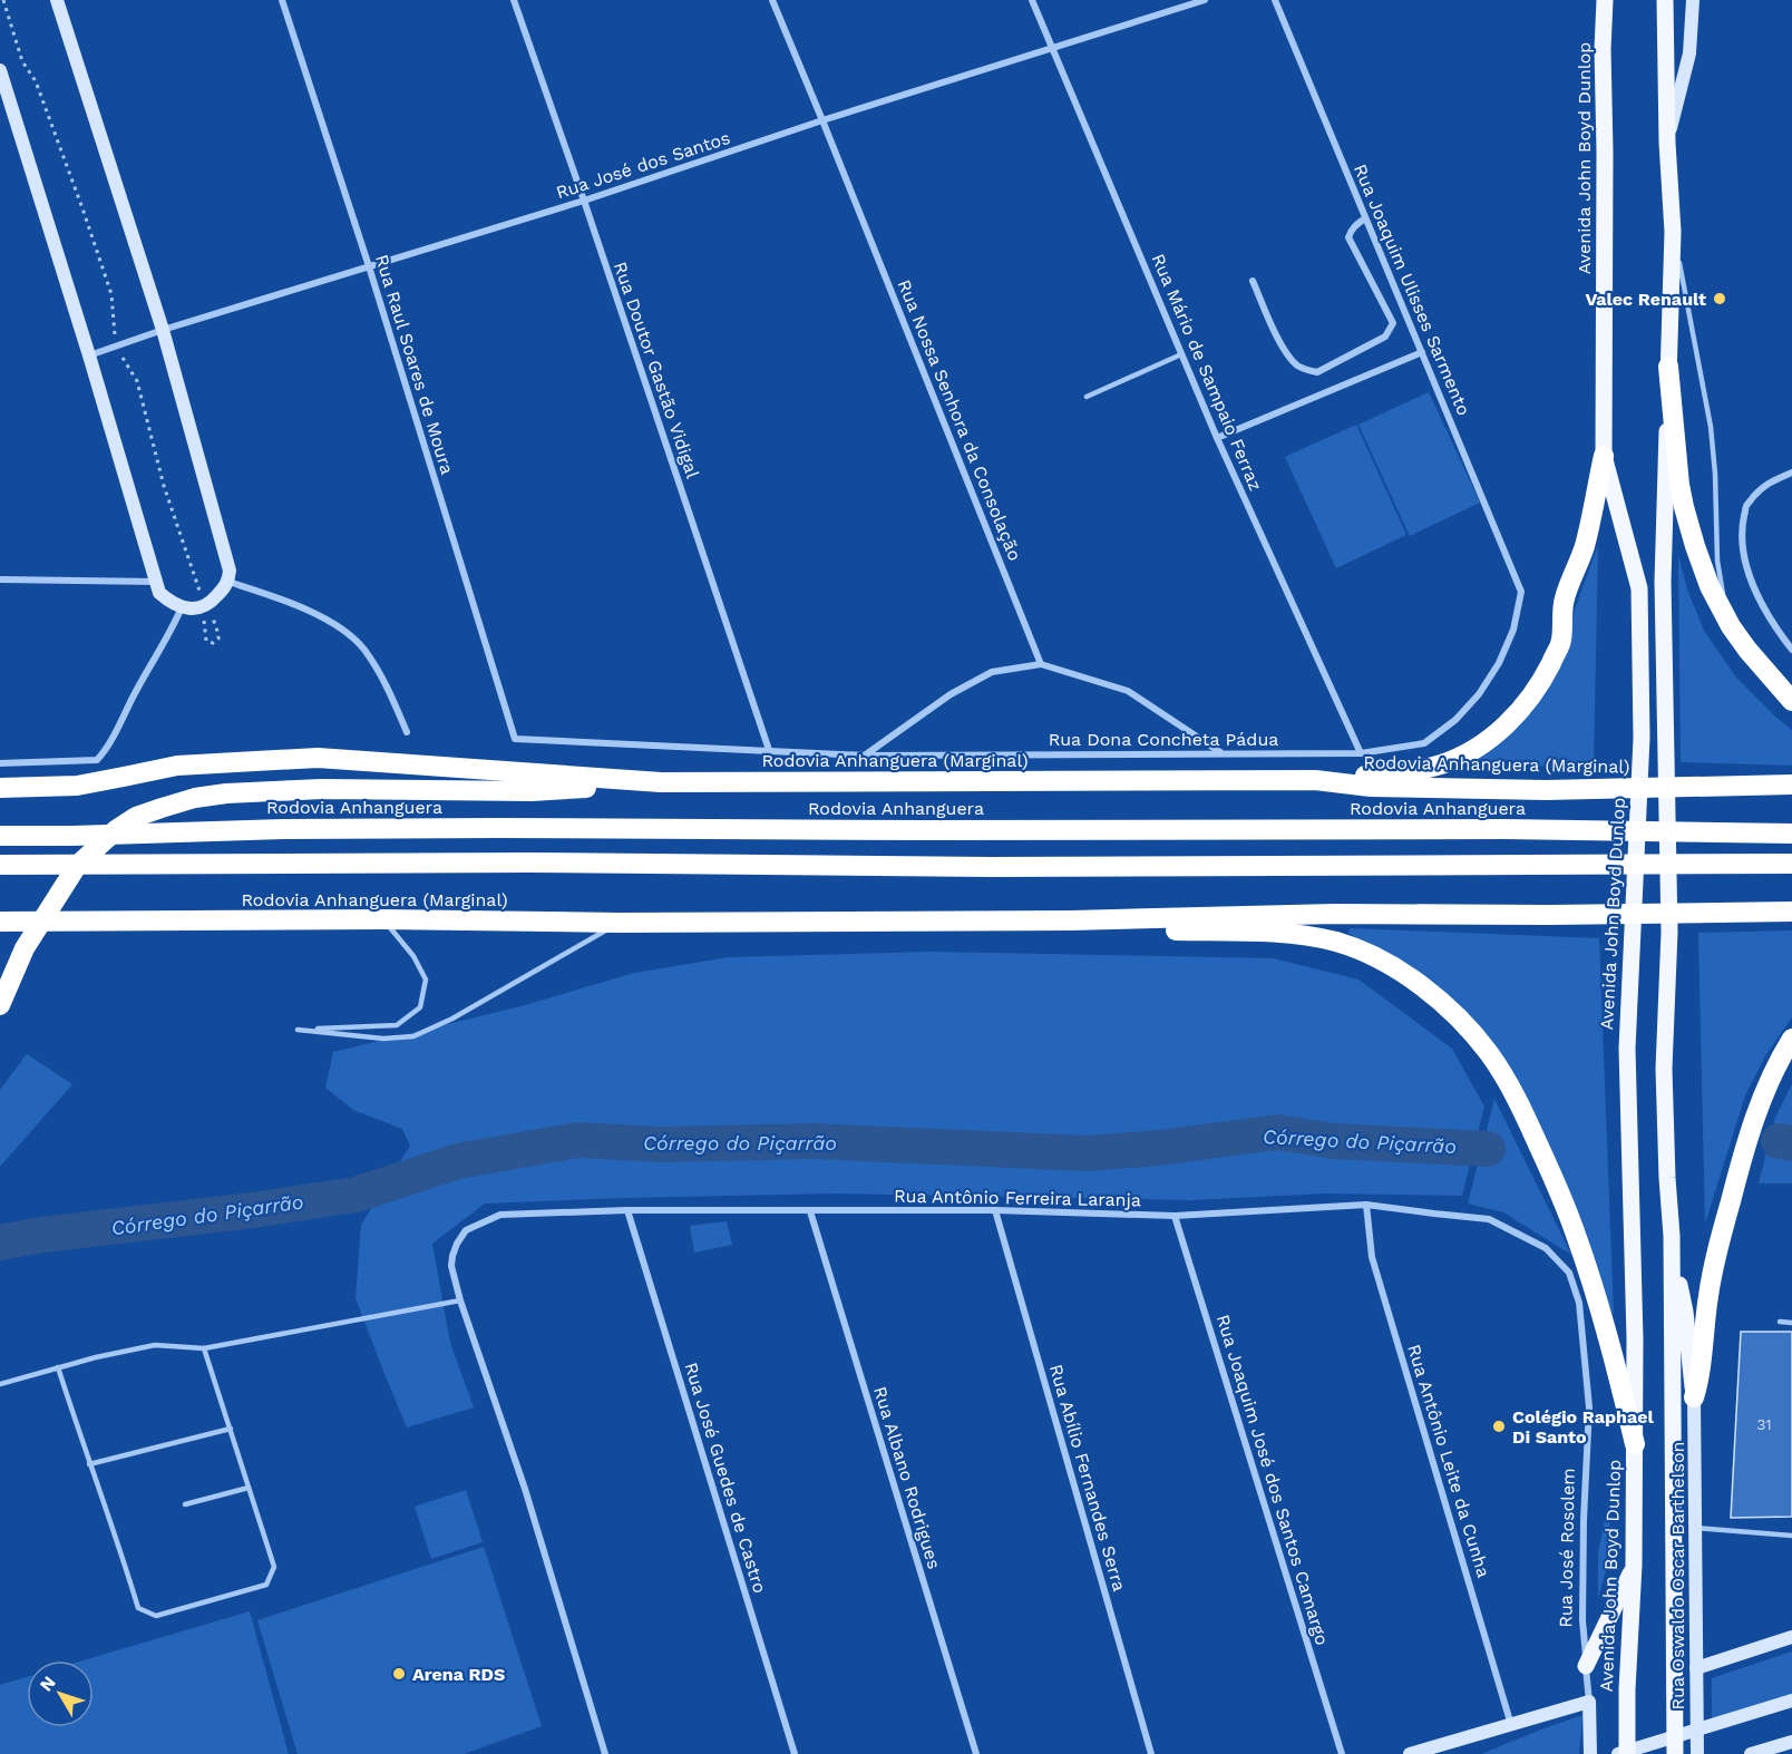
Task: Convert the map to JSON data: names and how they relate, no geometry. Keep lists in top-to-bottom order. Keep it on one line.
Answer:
{"streets":{"highway":["Rodovia Anhanguera (Marginal)","Rodovia Anhanguera"],"main road":["Avenida John Boyd Dunlop"],"street":["Rua José dos Santos","Rua Joaquim Ulisses Sarmento","Rua Raul Soares de Moura","Rua Doutor Gastão Vidigal","Rua Mário de Sampaio Ferraz","Rua Nossa Senhora da Consolação","Rua Dona Concheta Pádua","Rua Antônio Ferreira Laranja","Rua Antônio Leite da Cunha","Rua José Guedes de Castro","Rua Albano Rodrigues","Rua Abílio Fernandes Serra","Rua Joaquim José dos Santos Camargo","Rua José Rosolem","Rua Oswaldo Oscar Barthelson"]},"crossings":[["Rua José dos Santos","Rua Raul Soares de Moura"],["Rua José dos Santos","Rua Doutor Gastão Vidigal"],["Rua José dos Santos","Rua Mário de Sampaio Ferraz"],["Rua José dos Santos","Rua Nossa Senhora da Consolação"],["Rua Joaquim Ulisses Sarmento","Rua Dona Concheta Pádua"],["Rua Raul Soares de Moura","Rua Dona Concheta Pádua"],["Rua Doutor Gastão Vidigal","Rua Dona Concheta Pádua"],["Rua Mário de Sampaio Ferraz","Rua Dona Concheta Pádua"],["Rua Antônio Ferreira Laranja","Rua Antônio Leite da Cunha"],["Rua Antônio Ferreira Laranja","Rua José Guedes de Castro"],["Rua Antônio Ferreira Laranja","Rua Albano Rodrigues"],["Rua Antônio Ferreira Laranja","Rua Abílio Fernandes Serra"],["Rua Antônio Ferreira Laranja","Rua Joaquim José dos Santos Camargo"],["Rua Antônio Ferreira Laranja","Rua José Rosolem"]],"water":["Córrego do Piçarrão"],"places":["Valec Renault","Colégio Raphael Di Santo","Arena RDS"],"house_numbers":["31"],"north":"top left"}
